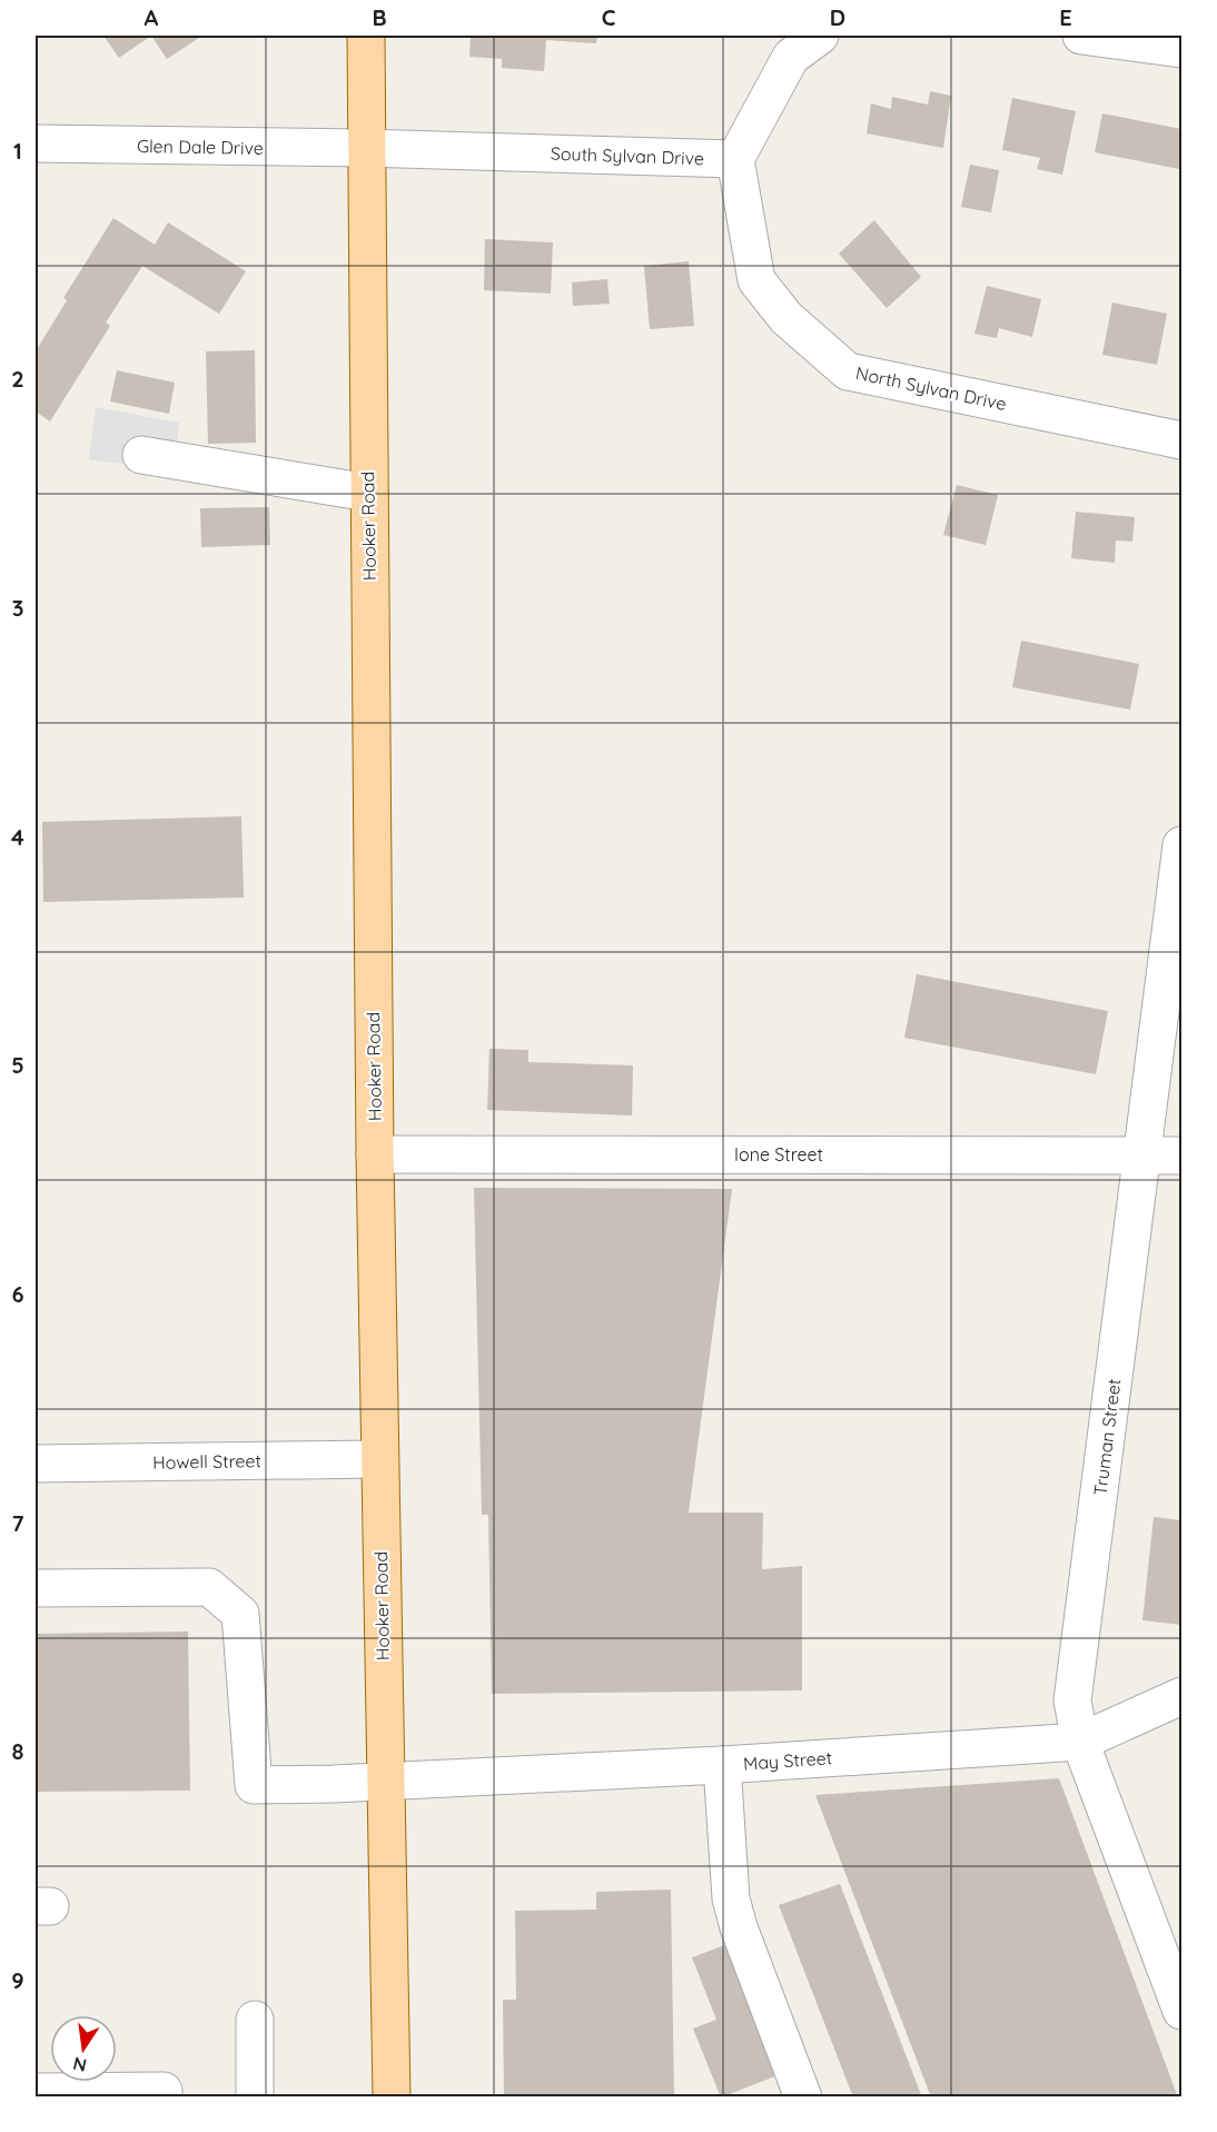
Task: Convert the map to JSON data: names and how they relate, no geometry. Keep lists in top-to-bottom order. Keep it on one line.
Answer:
{"streets":{"main road":["Hooker Road"],"street":["Glen Dale Drive","South Sylvan Drive","North Sylvan Drive","Ione Street","Truman Street","Howell Street","May Street"]},"crossings":[["Glen Dale Drive","South Sylvan Drive"],["Glen Dale Drive","Hooker Road"],["South Sylvan Drive","North Sylvan Drive"],["South Sylvan Drive","Hooker Road"],["Hooker Road","Ione Street"],["Hooker Road","Howell Street"],["Hooker Road","May Street"],["Ione Street","Truman Street"],["Truman Street","May Street"]],"north":"bottom","grid":{"columns":["A","B","C","D","E"],"rows":["1","2","3","4","5","6","7","8","9"]}}
